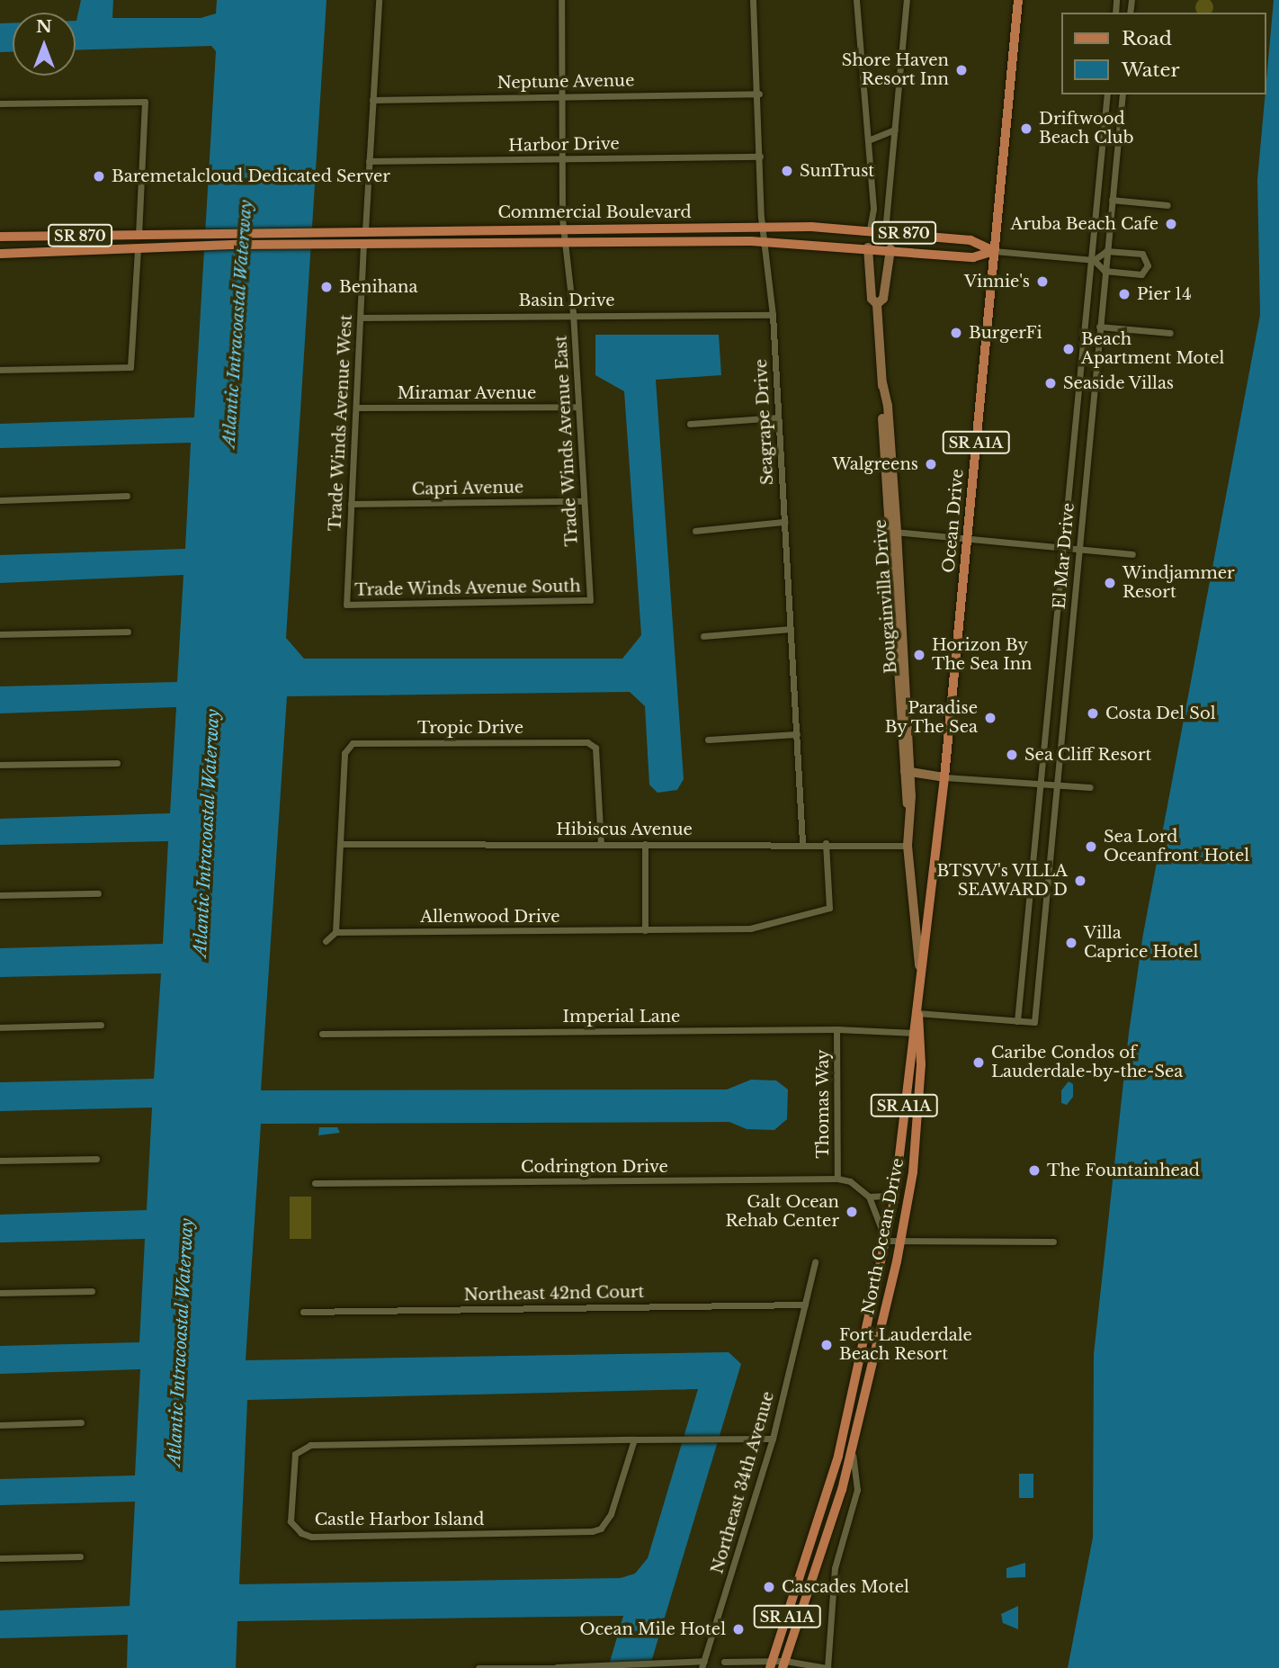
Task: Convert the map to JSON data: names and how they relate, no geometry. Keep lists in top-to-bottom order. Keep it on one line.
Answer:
{"streets":{"main road":["Commercial Boulevard","SR 870","SR A1A","Ocean Drive","North Ocean Drive"],"street":["Neptune Avenue","Harbor Drive","Basin Drive","Miramar Avenue","Seagrape Drive","Trade Winds Avenue West","Trade Winds Avenue East","Capri Avenue","El Mar Drive","Trade Winds Avenue South","Bougainvilla Drive","Tropic Drive","Hibiscus Avenue","Allenwood Drive","Imperial Lane","Thomas Way","Codrington Drive","Northeast 42nd Court","Northeast 34th Avenue","Castle Harbor Island"]},"crossings":[["Neptune Avenue","Seagrape Drive"],["Harbor Drive","Seagrape Drive"],["Harbor Drive","Trade Winds Avenue East"],["Commercial Boulevard","SR 870"],["Commercial Boulevard","Seagrape Drive"],["Commercial Boulevard","Trade Winds Avenue West"],["Commercial Boulevard","Trade Winds Avenue East"],["Commercial Boulevard","Ocean Drive"],["Commercial Boulevard","El Mar Drive"],["Commercial Boulevard","Bougainvilla Drive"],["Basin Drive","Seagrape Drive"],["Basin Drive","Trade Winds Avenue West"],["Basin Drive","Trade Winds Avenue East"],["Miramar Avenue","Trade Winds Avenue West"],["Miramar Avenue","Trade Winds Avenue East"],["Seagrape Drive","Hibiscus Avenue"],["Trade Winds Avenue West","Capri Avenue"],["Trade Winds Avenue West","Trade Winds Avenue South"],["Trade Winds Avenue East","Capri Avenue"],["Trade Winds Avenue East","Trade Winds Avenue South"],["Ocean Drive","Bougainvilla Drive"],["Ocean Drive","North Ocean Drive"],["Bougainvilla Drive","Hibiscus Avenue"],["Bougainvilla Drive","North Ocean Drive"],["Tropic Drive","Hibiscus Avenue"],["Hibiscus Avenue","Allenwood Drive"],["Imperial Lane","Thomas Way"],["Imperial Lane","North Ocean Drive"],["Thomas Way","Codrington Drive"],["Northeast 42nd Court","Northeast 34th Avenue"],["Northeast 34th Avenue","Castle Harbor Island"]],"water":["Atlantic Intracoastal Waterway"],"places":["Shore Haven Resort Inn","Driftwood Beach Club","SunTrust","Baremetalcloud Dedicated Server","Aruba Beach Cafe","Vinnie's","Benihana","Pier 14","BurgerFi","Beach Apartment Motel","Seaside Villas","Walgreens","Windjammer Resort","Horizon By The Sea Inn","Costa Del Sol","Paradise By The Sea","Sea Cliff Resort","Sea Lord Oceanfront Hotel","BTSVV's VILLA SEAWARD D","Villa Caprice Hotel","Caribe Condos of Lauderdale-by-the-Sea","The Fountainhead","Galt Ocean Rehab Center","Fort Lauderdale Beach Resort","Cascades Motel","Ocean Mile Hotel"],"legend":["Road","Water"],"north":"top"}
